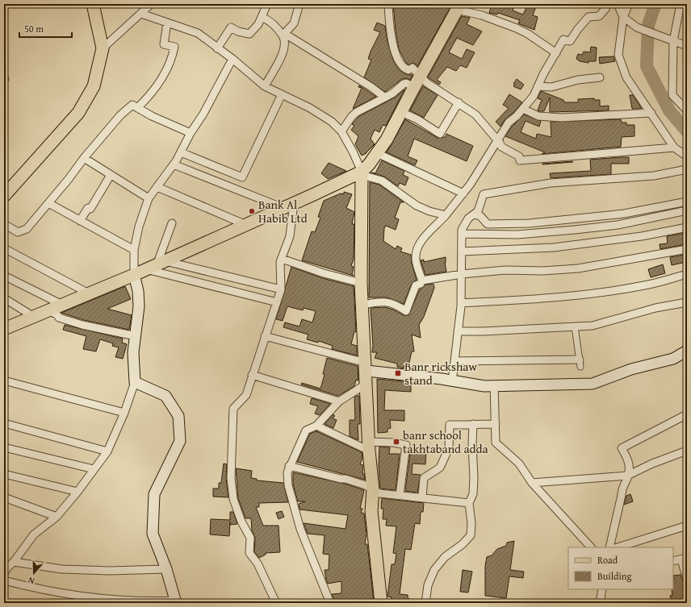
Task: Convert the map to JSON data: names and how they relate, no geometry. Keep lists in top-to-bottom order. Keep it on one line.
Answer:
{"places":{"other":["Bank Al Habib Ltd"],"transit":["Banr rickshaw stand","banr school takhtaband adda"]},"legend":["Road","Building"],"scale_bar":"50 m","north":"bottom"}
